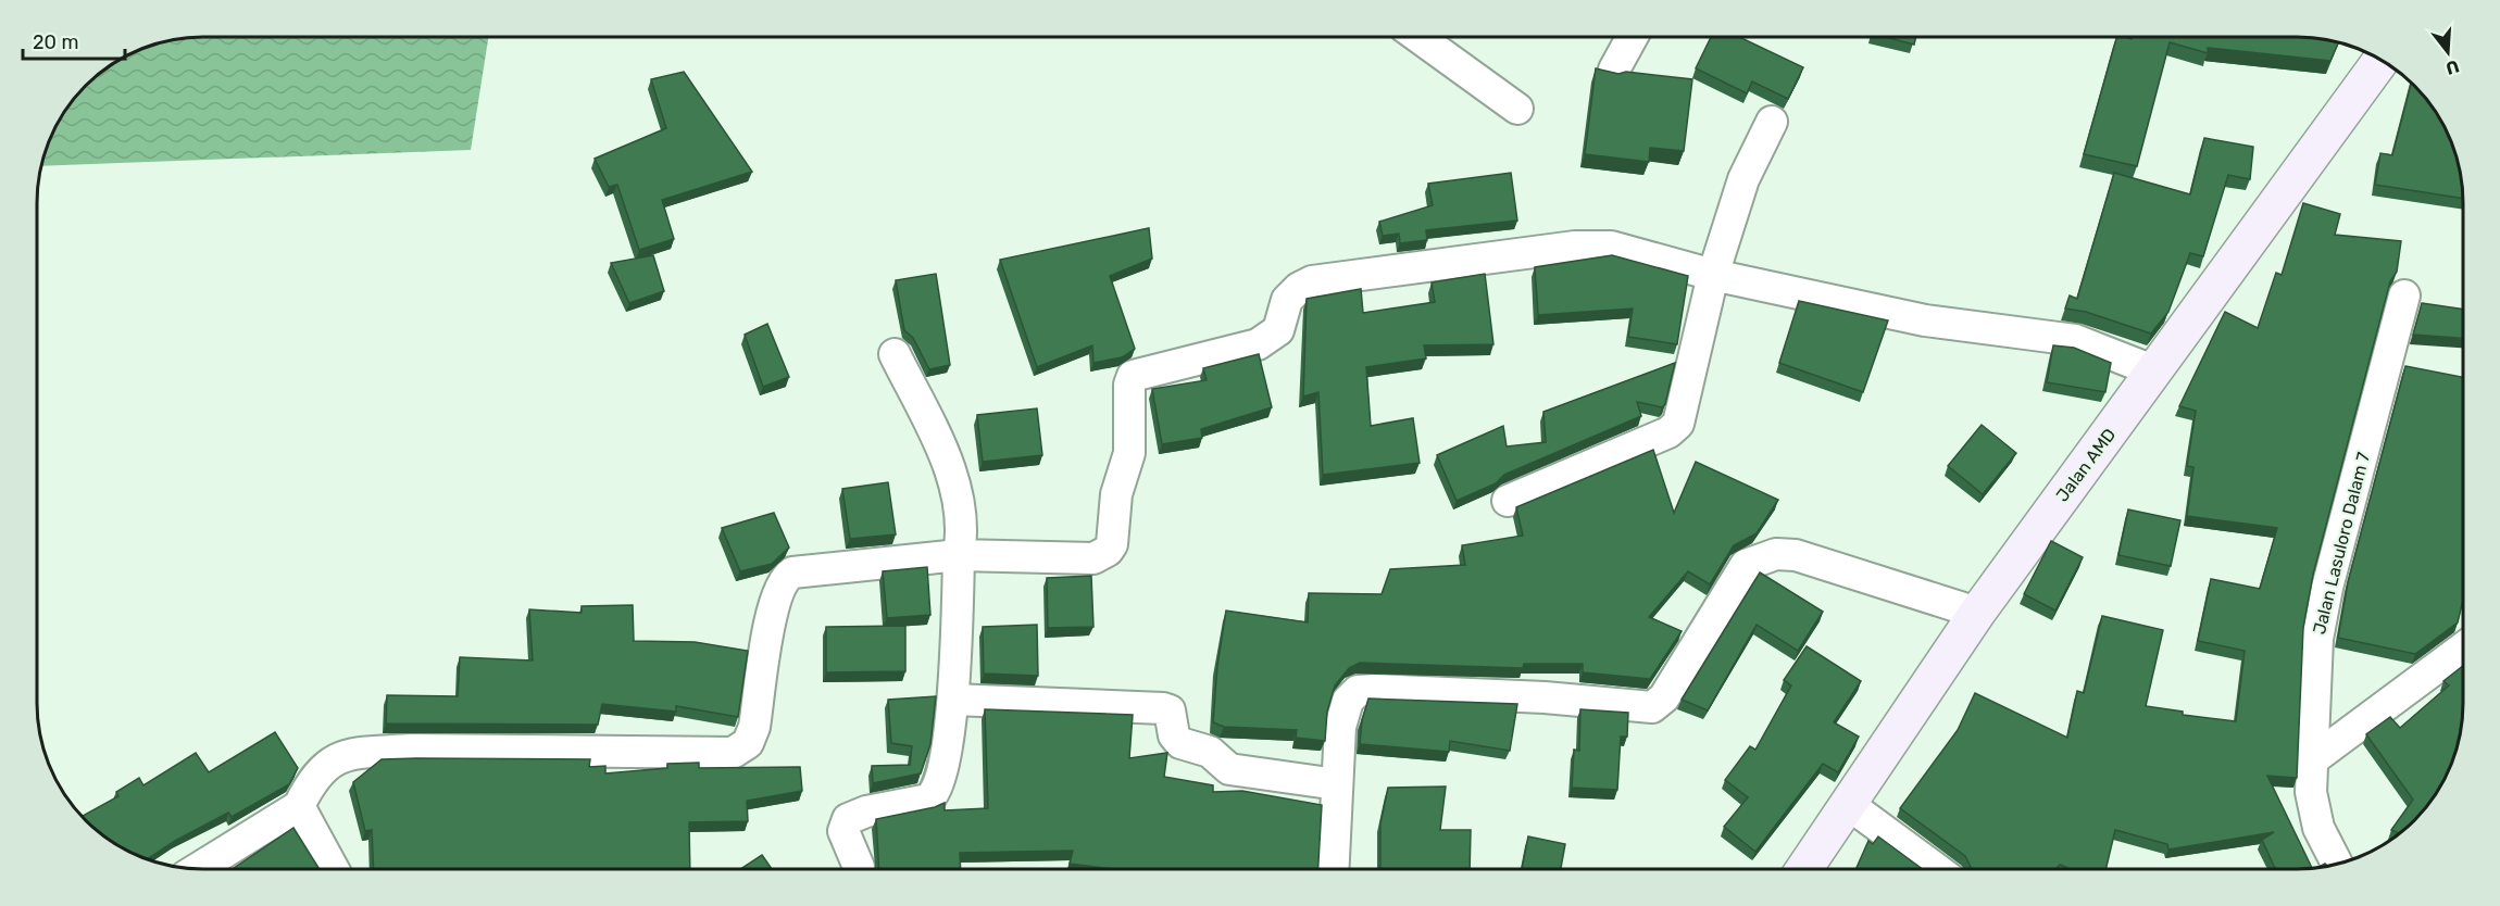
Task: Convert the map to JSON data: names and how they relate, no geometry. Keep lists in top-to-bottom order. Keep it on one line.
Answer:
{"streets":{"street":["Jalan AMD","Jalan Lasuloro Dalam 7"]},"scale_bar":"20 m","north":"bottom"}
